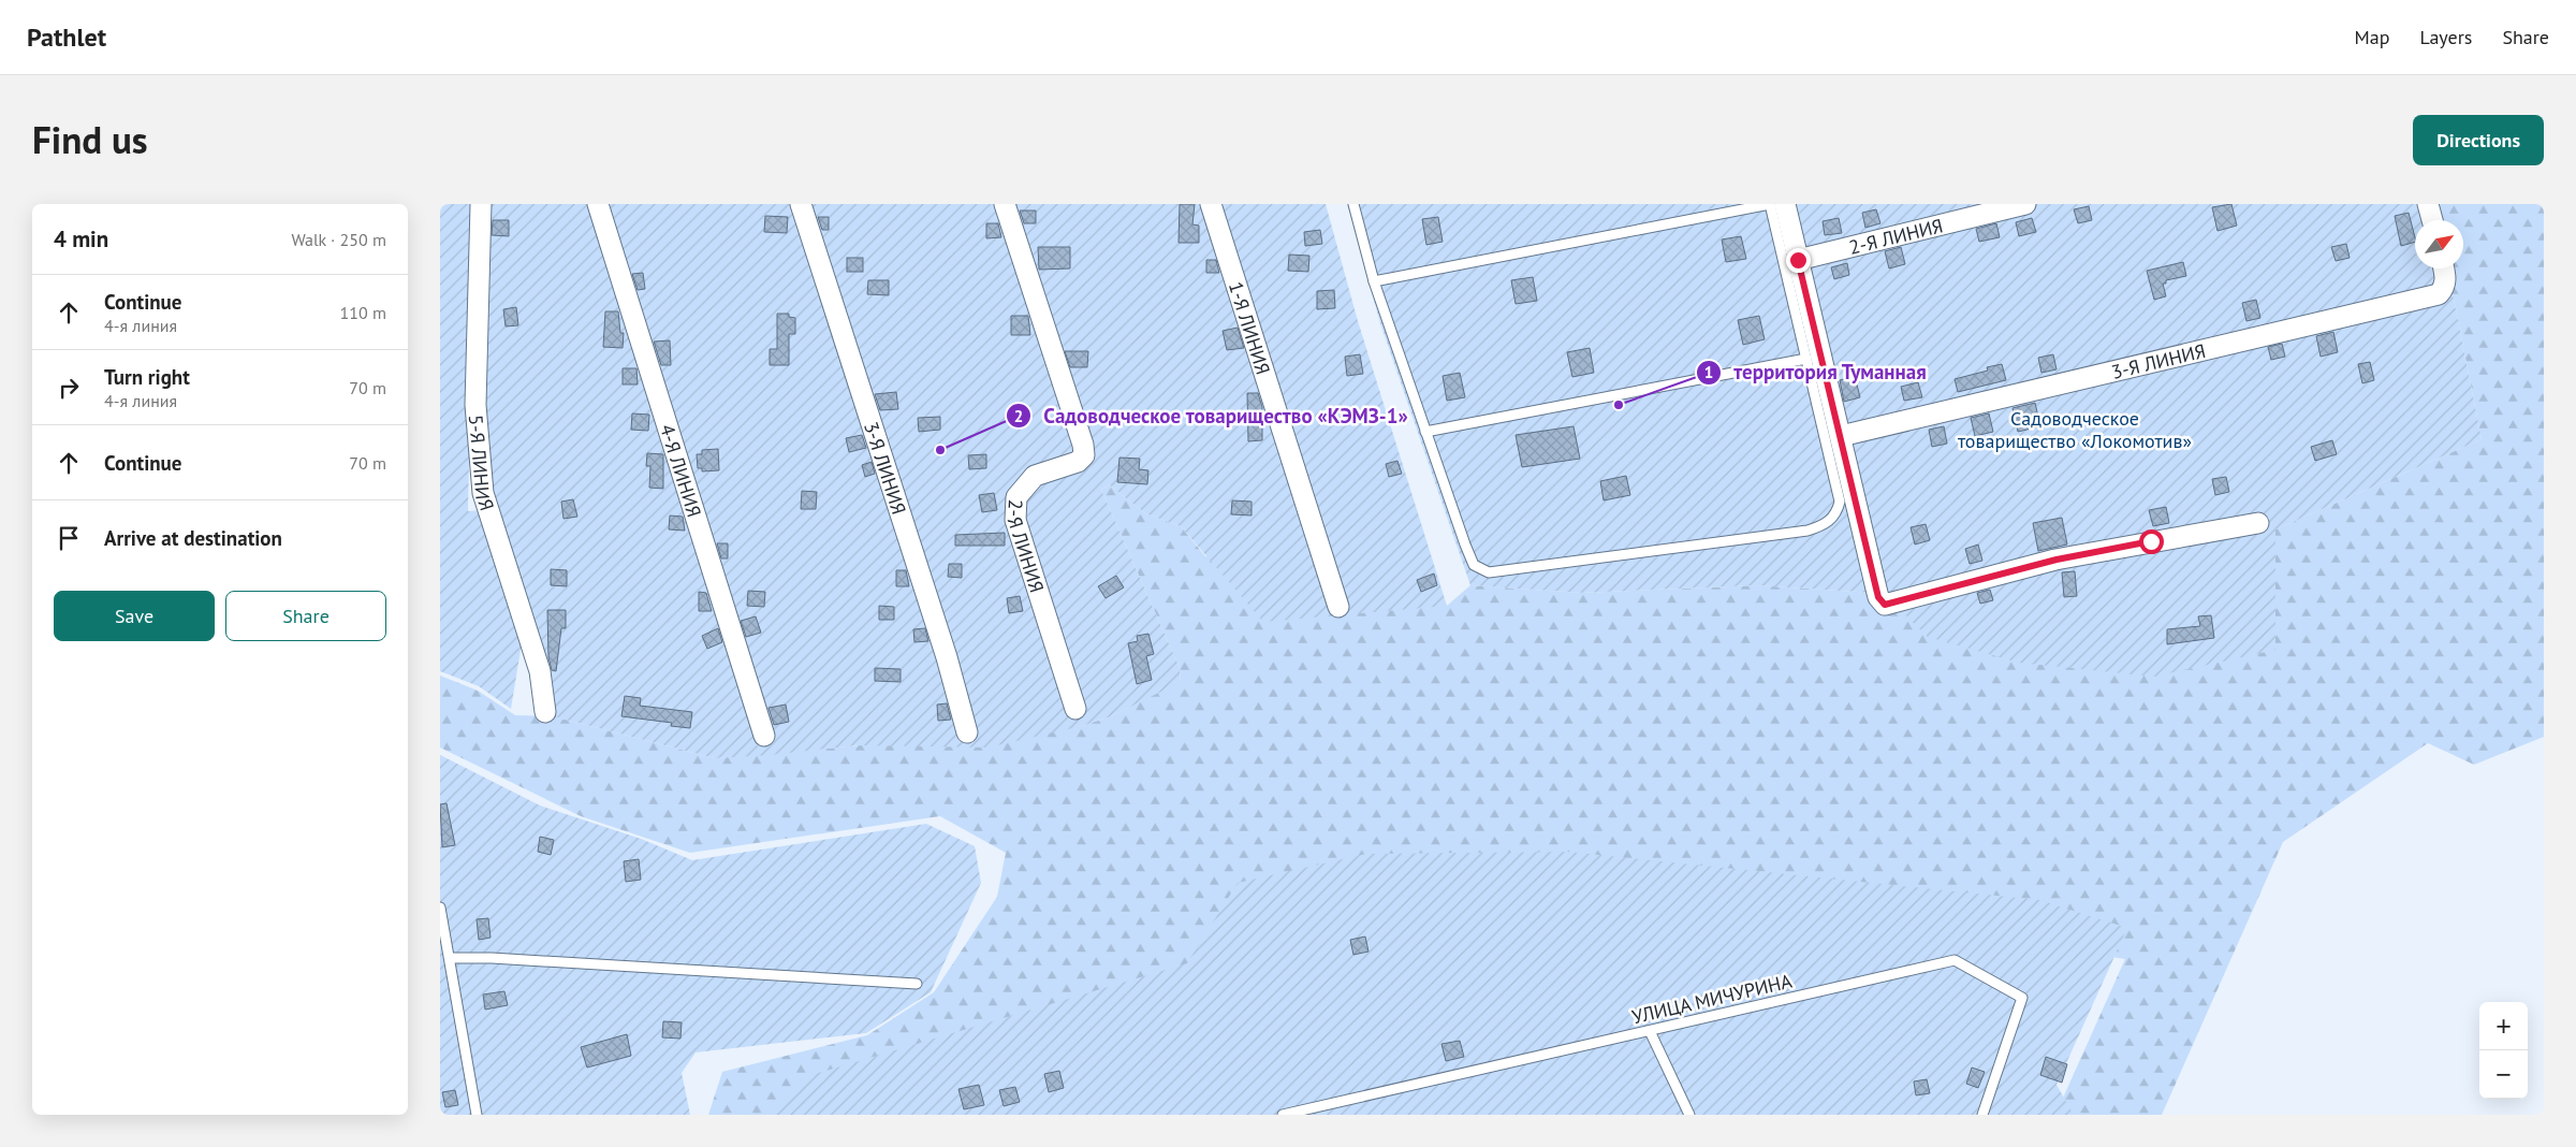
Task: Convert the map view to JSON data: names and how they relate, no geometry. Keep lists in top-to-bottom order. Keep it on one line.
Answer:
{"streets":{"street":["2-Я ЛИНИЯ","1-Я ЛИНИЯ","3-Я ЛИНИЯ","5-Я ЛИНИЯ","4-Я ЛИНИЯ"],"lane":["УЛИЦА МИЧУРИНА"]},"parks":["Садоводческое товарищество «Локомотив»"],"places":["территория Туманная","Садоводческое товарищество «КЭМЗ-1»"],"north":"top right","page":{"header":"Pathlet","nav":["Map","Layers","Share"],"title":"Find us","buttons":["Directions",["Save","Share"]],"heading":["4 min","Walk · 250 m"],"list":[["Continue","4-я линия","110 m"],["Turn right","4-я линия","70 m"],["Continue","70 m"],"Arrive at destination"],"map_buttons":["+","−"]}}
